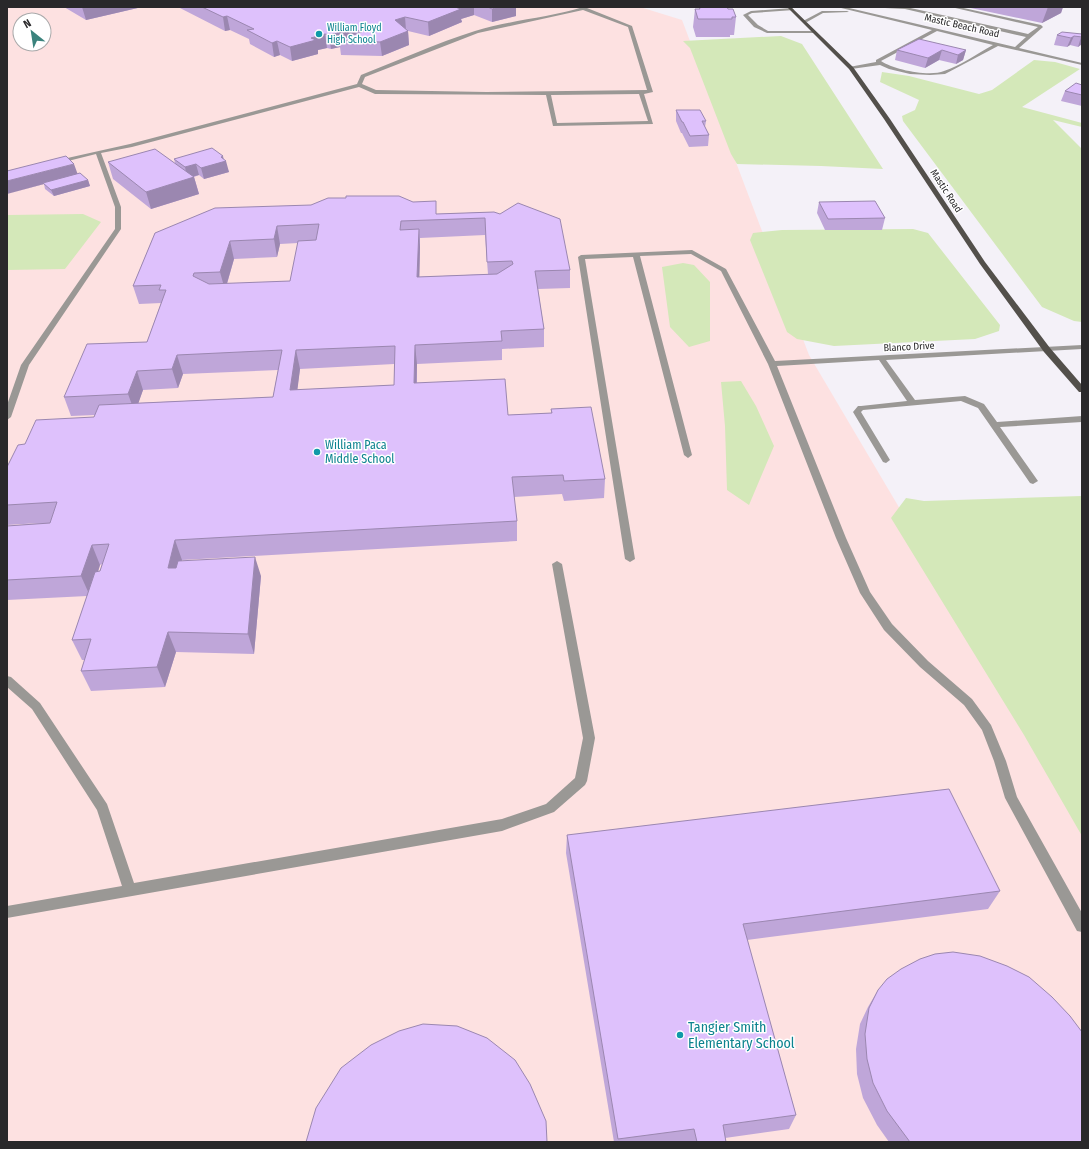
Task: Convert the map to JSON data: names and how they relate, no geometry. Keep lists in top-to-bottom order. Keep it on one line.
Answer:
{"streets":{"main road":["Mastic Road"],"street":["Mastic Beach Road","Blanco Drive"]},"crossings":[["Mastic Road","Blanco Drive"]],"places":["William Floyd High School","William Paca Middle School","Tangier Smith Elementary School"],"north":"top left"}
